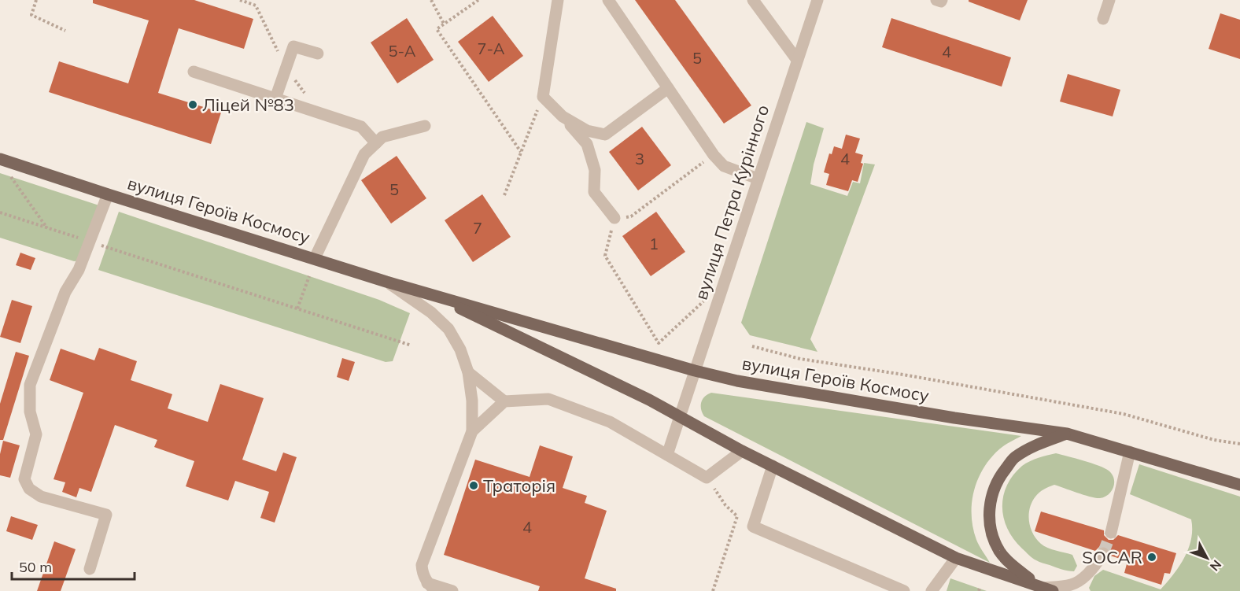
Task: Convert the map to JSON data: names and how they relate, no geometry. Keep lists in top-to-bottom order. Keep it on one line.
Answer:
{"streets":{"main road":["вулиця Героїв Космосу"],"street":["вулиця Петра Курінного"]},"crossings":[["вулиця Петра Курінного","вулиця Героїв Космосу"]],"places":["Ліцей №83","Траторія","SOCAR"],"house_numbers":["7-А","5-А","4","5","3","4","5","7","1","4"],"scale_bar":"50 m","north":"bottom right"}
